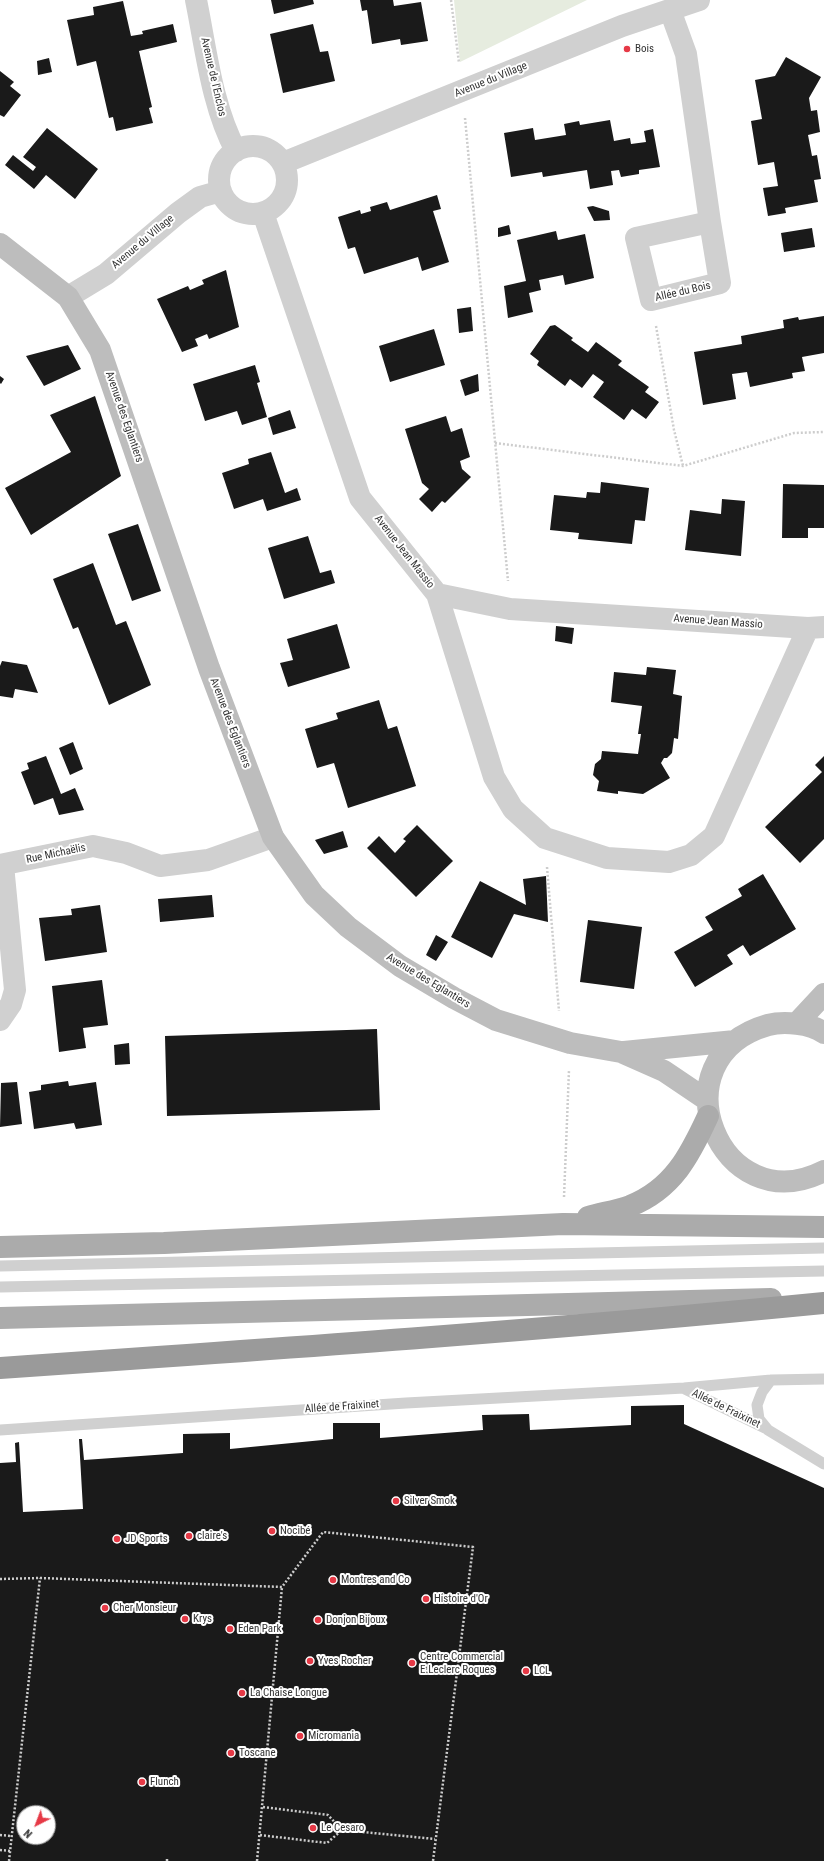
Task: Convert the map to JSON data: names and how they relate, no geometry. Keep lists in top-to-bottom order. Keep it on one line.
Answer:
{"streets":{"street":["Avenue de l'Enclos","Avenue du Village","Allée du Bois","Avenue des Eglantiers","Avenue Jean Massio","Rue Michaëlis"],"lane":["Allée de Fraixinet"]},"crossings":[["Avenue de l'Enclos","Avenue du Village"],["Avenue de l'Enclos","Avenue Jean Massio"],["Avenue du Village","Allée du Bois"],["Avenue du Village","Avenue des Eglantiers"],["Avenue du Village","Avenue Jean Massio"],["Avenue des Eglantiers","Rue Michaëlis"]],"places":["Bois","Silver Smok","Nocibé","claire's","JD Sports","Montres and Co","Histoire d'Or","Cher Monsieur","Krys","Donjon Bijoux","Eden Park","Yves Rocher","Centre Commercial E.Leclerc Roques","LCL","La Chaise Longue","Micromania","Toscane","Flunch","Le Cesaro"],"north":"bottom left"}
